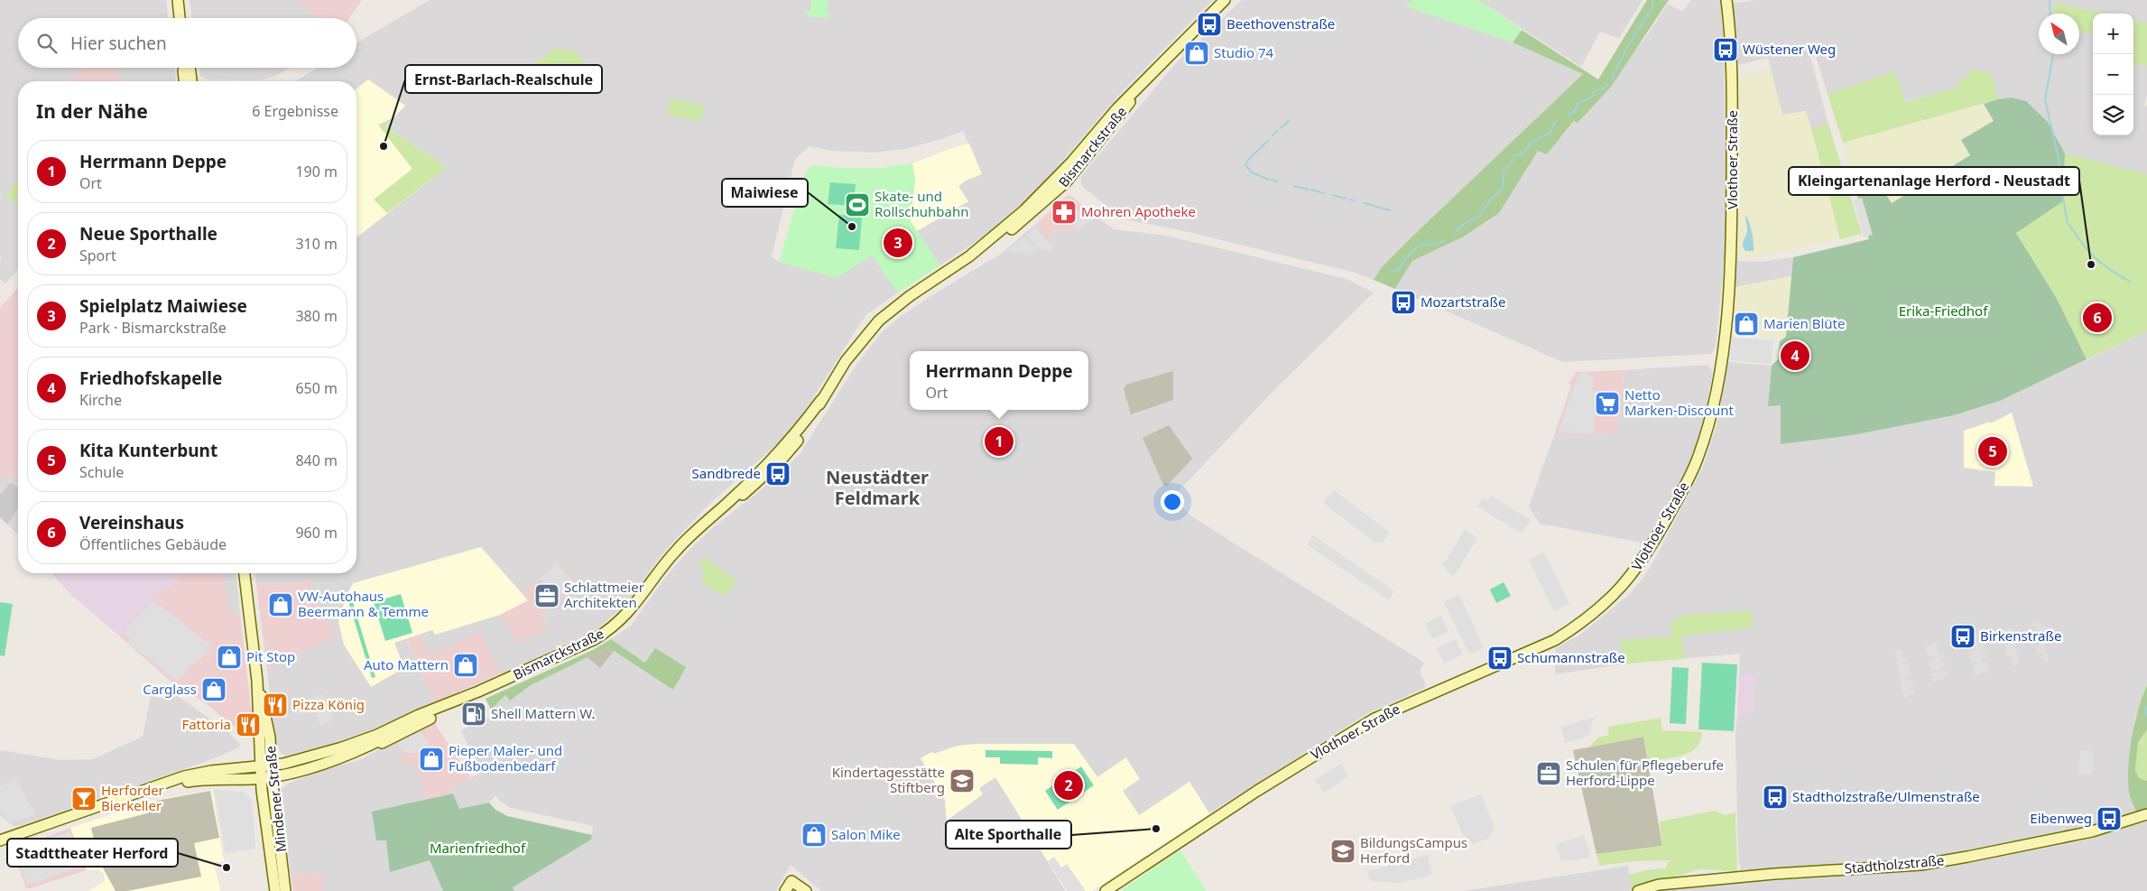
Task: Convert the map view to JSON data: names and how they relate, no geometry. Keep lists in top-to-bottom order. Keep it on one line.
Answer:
{"streets":{"main road":["Bismarckstraße","Vlothoer Straße","Mindener Straße","Stadtholzstraße"]},"crossings":[["Bismarckstraße","Mindener Straße"]],"districts":["Neustädter Feldmark"],"parks":["Erika-Friedhof","Marienfriedhof"],"places":{"bus stop":["Beethovenstraße","Wüstener Weg","Mozartstraße","Sandbrede","Birkenstraße","Schumannstraße","Stadtholzstraße/Ulmenstraße","Eibenweg"],"shop":["Studio 74","Marien Blüte","VW-Autohaus Beermann & Temme","Pit Stop","Auto Mattern","Carglass","Pieper Maler- und Fußbodenbedarf","Salon Mike"],"other":["Ernst-Barlach-Realschule","Maiwiese","Kleingartenanlage Herford - Neustadt","Alte Sporthalle","Stadttheater Herford"],"sports":["Skate- und Rollschuhbahn"],"pharmacy":["Mohren Apotheke"],"supermarket":["Netto Marken-Discount"],"office":["Schlattmeier Architekten","Schulen für Pflegeberufe Herford-Lippe"],"restaurant":["Pizza König","Fattoria"],"fuel station":["Shell Mattern W."],"school or university":["Kindertagesstätte Stiftberg","BildungsCampus Herford"],"bar":["Herforder Bierkeller"]},"north":"top left","page":{"map_buttons":["+","−"],"search":"Hier suchen","heading":["In der Nähe","6 Ergebnisse"],"list":[{"mark":"1","name":"Herrmann Deppe","note":"Ort","value":"190 m"},{"mark":"2","name":"Neue Sporthalle","note":"Sport","value":"310 m"},{"mark":"3","name":"Spielplatz Maiwiese","note":"Park · Bismarckstraße","value":"380 m"},{"mark":"4","name":"Friedhofskapelle","note":"Kirche","value":"650 m"},{"mark":"5","name":"Kita Kunterbunt","note":"Schule","value":"840 m"},{"mark":"6","name":"Vereinshaus","note":"Öffentliches Gebäude","value":"960 m"}],"pins":["3","6","4","1","5","2"],"popup":["Herrmann Deppe","Ort"]}}
